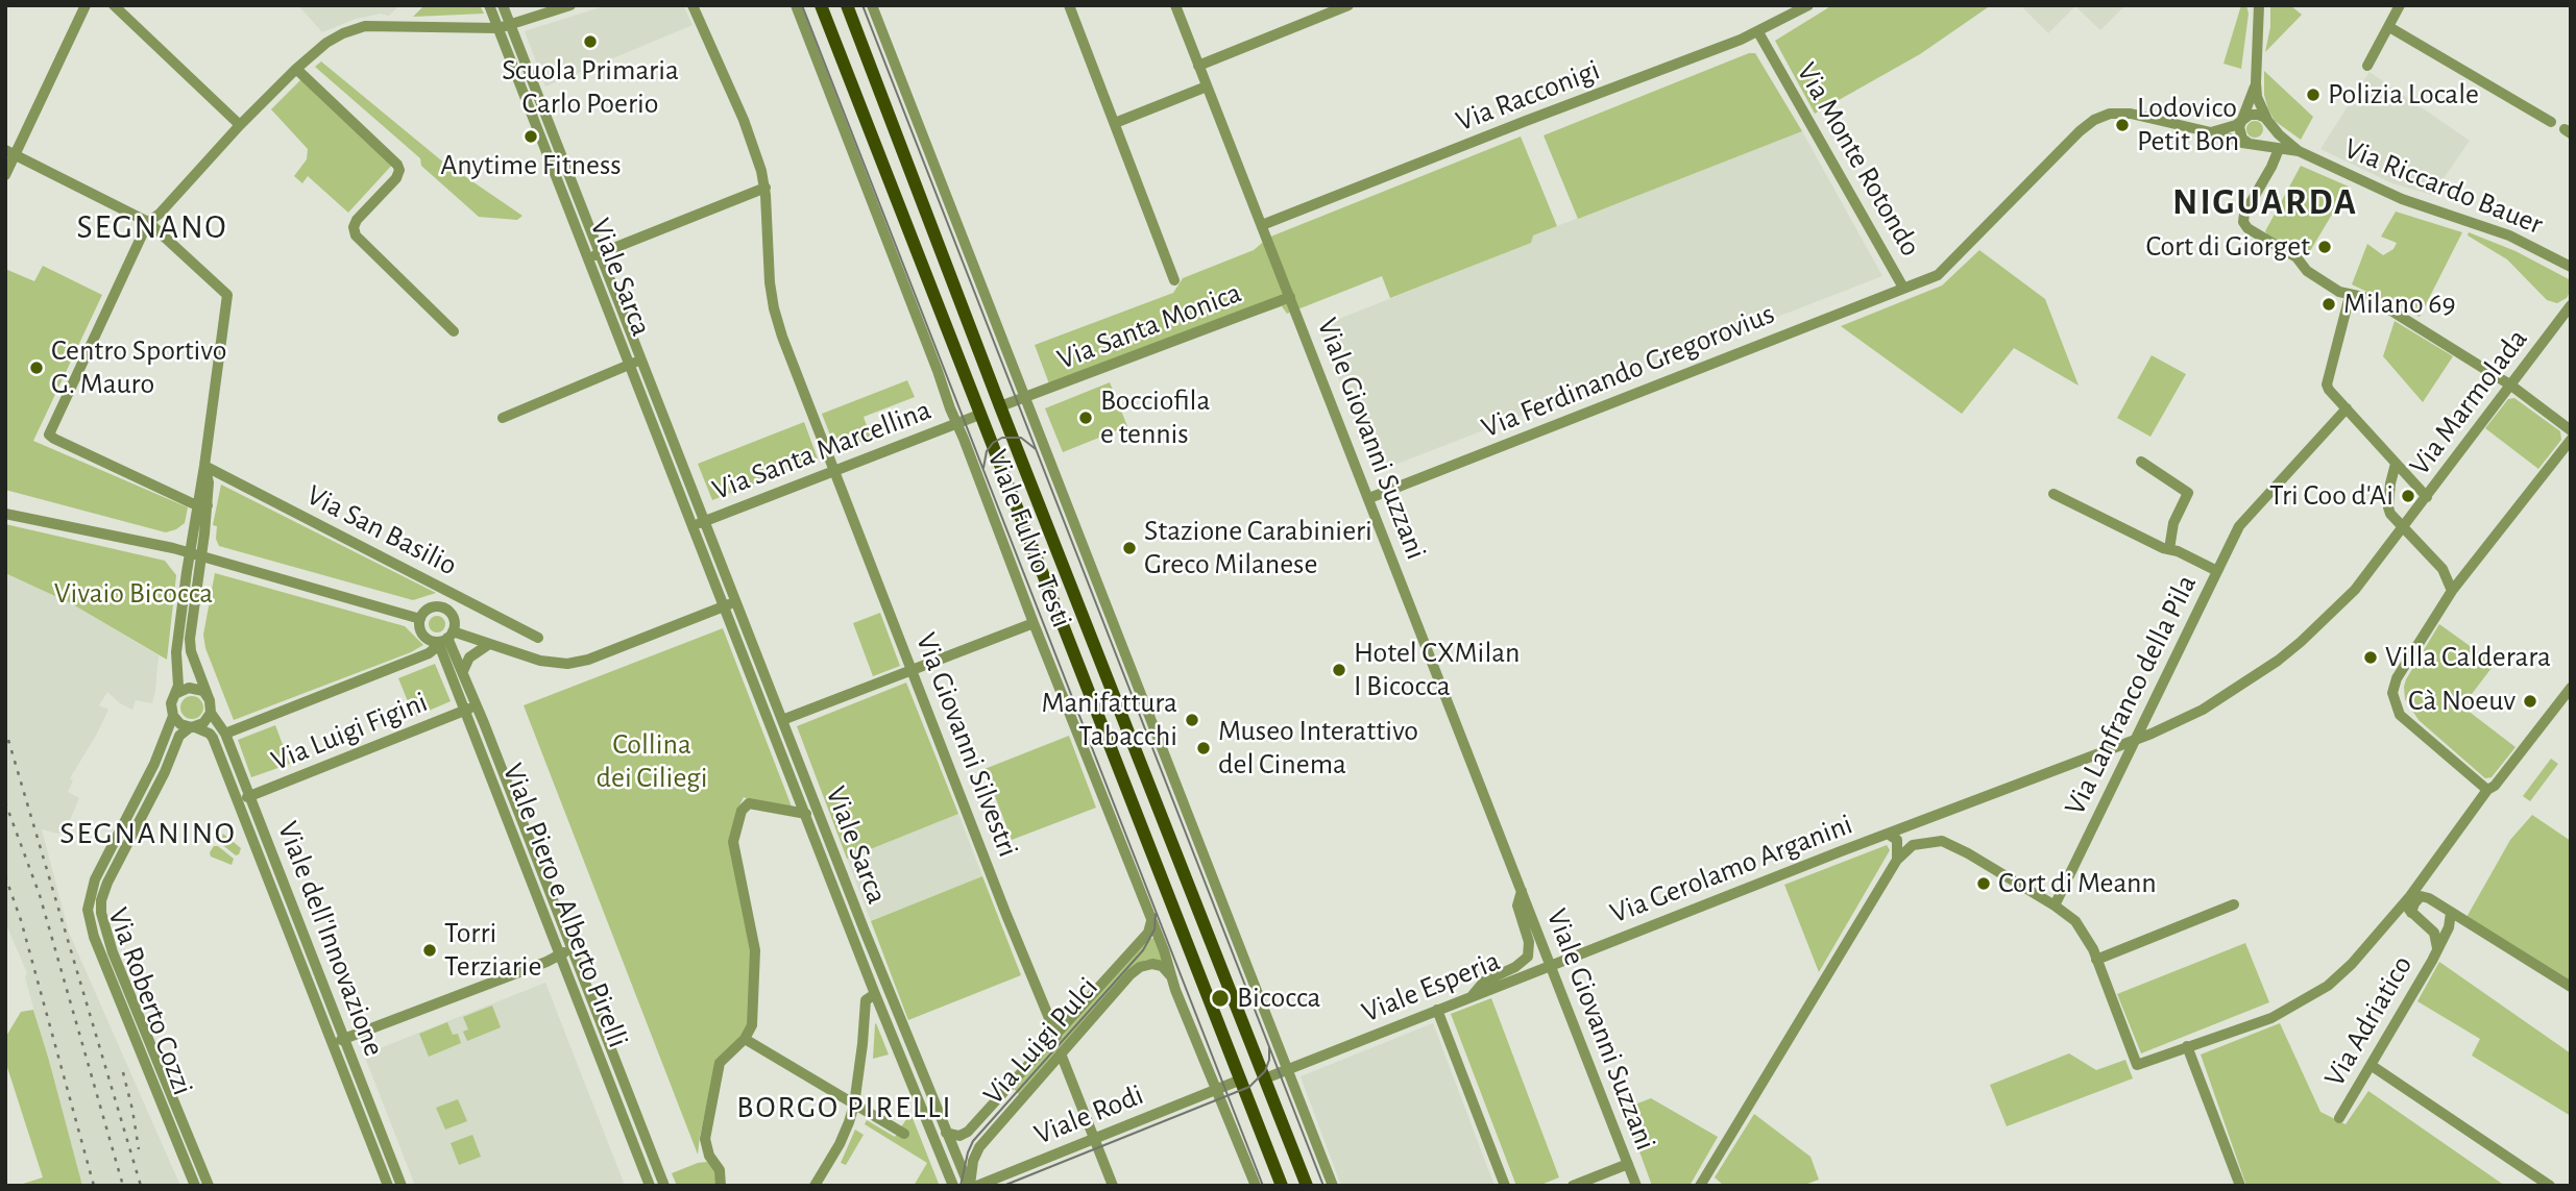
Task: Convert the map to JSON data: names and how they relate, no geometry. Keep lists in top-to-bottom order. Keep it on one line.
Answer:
{"streets":{"main road":["Viale Fulvio Testi"],"street":["Via Racconigi","Via Monte Rotondo","Via Riccardo Bauer","Viale Sarca","Via Santa Monica","Via Ferdinando Gregorovius","Via Marmolada","Viale Giovanni Suzzani","Via Santa Marcellina","Via San Basilio","Via Lanfranco della Pila","Via Luigi Figini","Via Giovanni Silvestri","Via Gerolamo Arganini","Viale Piero e Alberto Pirelli","Viale dell'Innovazione","Viale Esperia","Via Roberto Cozzi","Via Adriatico","Via Luigi Pulci","Viale Rodi"]},"crossings":[["Via Racconigi","Via Monte Rotondo"],["Via Racconigi","Viale Giovanni Suzzani"],["Via Monte Rotondo","Via Riccardo Bauer"],["Via Monte Rotondo","Via Ferdinando Gregorovius"],["Viale Sarca","Via Santa Marcellina"],["Viale Sarca","Via Luigi Pulci"],["Via Santa Monica","Viale Giovanni Suzzani"],["Via Santa Monica","Viale Fulvio Testi"],["Via Ferdinando Gregorovius","Viale Giovanni Suzzani"],["Via Marmolada","Via Gerolamo Arganini"],["Viale Giovanni Suzzani","Via Gerolamo Arganini"],["Viale Giovanni Suzzani","Viale Esperia"],["Via Santa Marcellina","Viale Fulvio Testi"],["Via Santa Marcellina","Via Giovanni Silvestri"],["Via San Basilio","Via Roberto Cozzi"],["Viale Fulvio Testi","Viale Esperia"],["Viale Fulvio Testi","Via Luigi Pulci"],["Viale Fulvio Testi","Viale Rodi"],["Via Lanfranco della Pila","Via Gerolamo Arganini"],["Via Luigi Figini","Viale Piero e Alberto Pirelli"],["Via Luigi Figini","Viale dell'Innovazione"],["Via Giovanni Silvestri","Via Luigi Pulci"],["Via Gerolamo Arganini","Viale Esperia"],["Viale dell'Innovazione","Via Roberto Cozzi"]],"districts":["NIGUARDA","SEGNANO","SEGNANINO","BORGO PIRELLI"],"parks":["Vivaio Bicocca","Collina dei Ciliegi"],"places":["Scuola Primaria Carlo Poerio","Polizia Locale","Lodovico Petit Bon","Anytime Fitness","Cort di Giorget","Milano 69","Centro Sportivo G. Mauro","Bocciofila e tennis","Tri Coo d'Ai","Stazione Carabinieri Greco Milanese","Villa Calderara","Hotel CXMilan I Bicocca","Cà Noeuv","Manifattura Tabacchi","Museo Interattivo del Cinema","Cort di Meann","Torri Terziarie","Bicocca"]}
